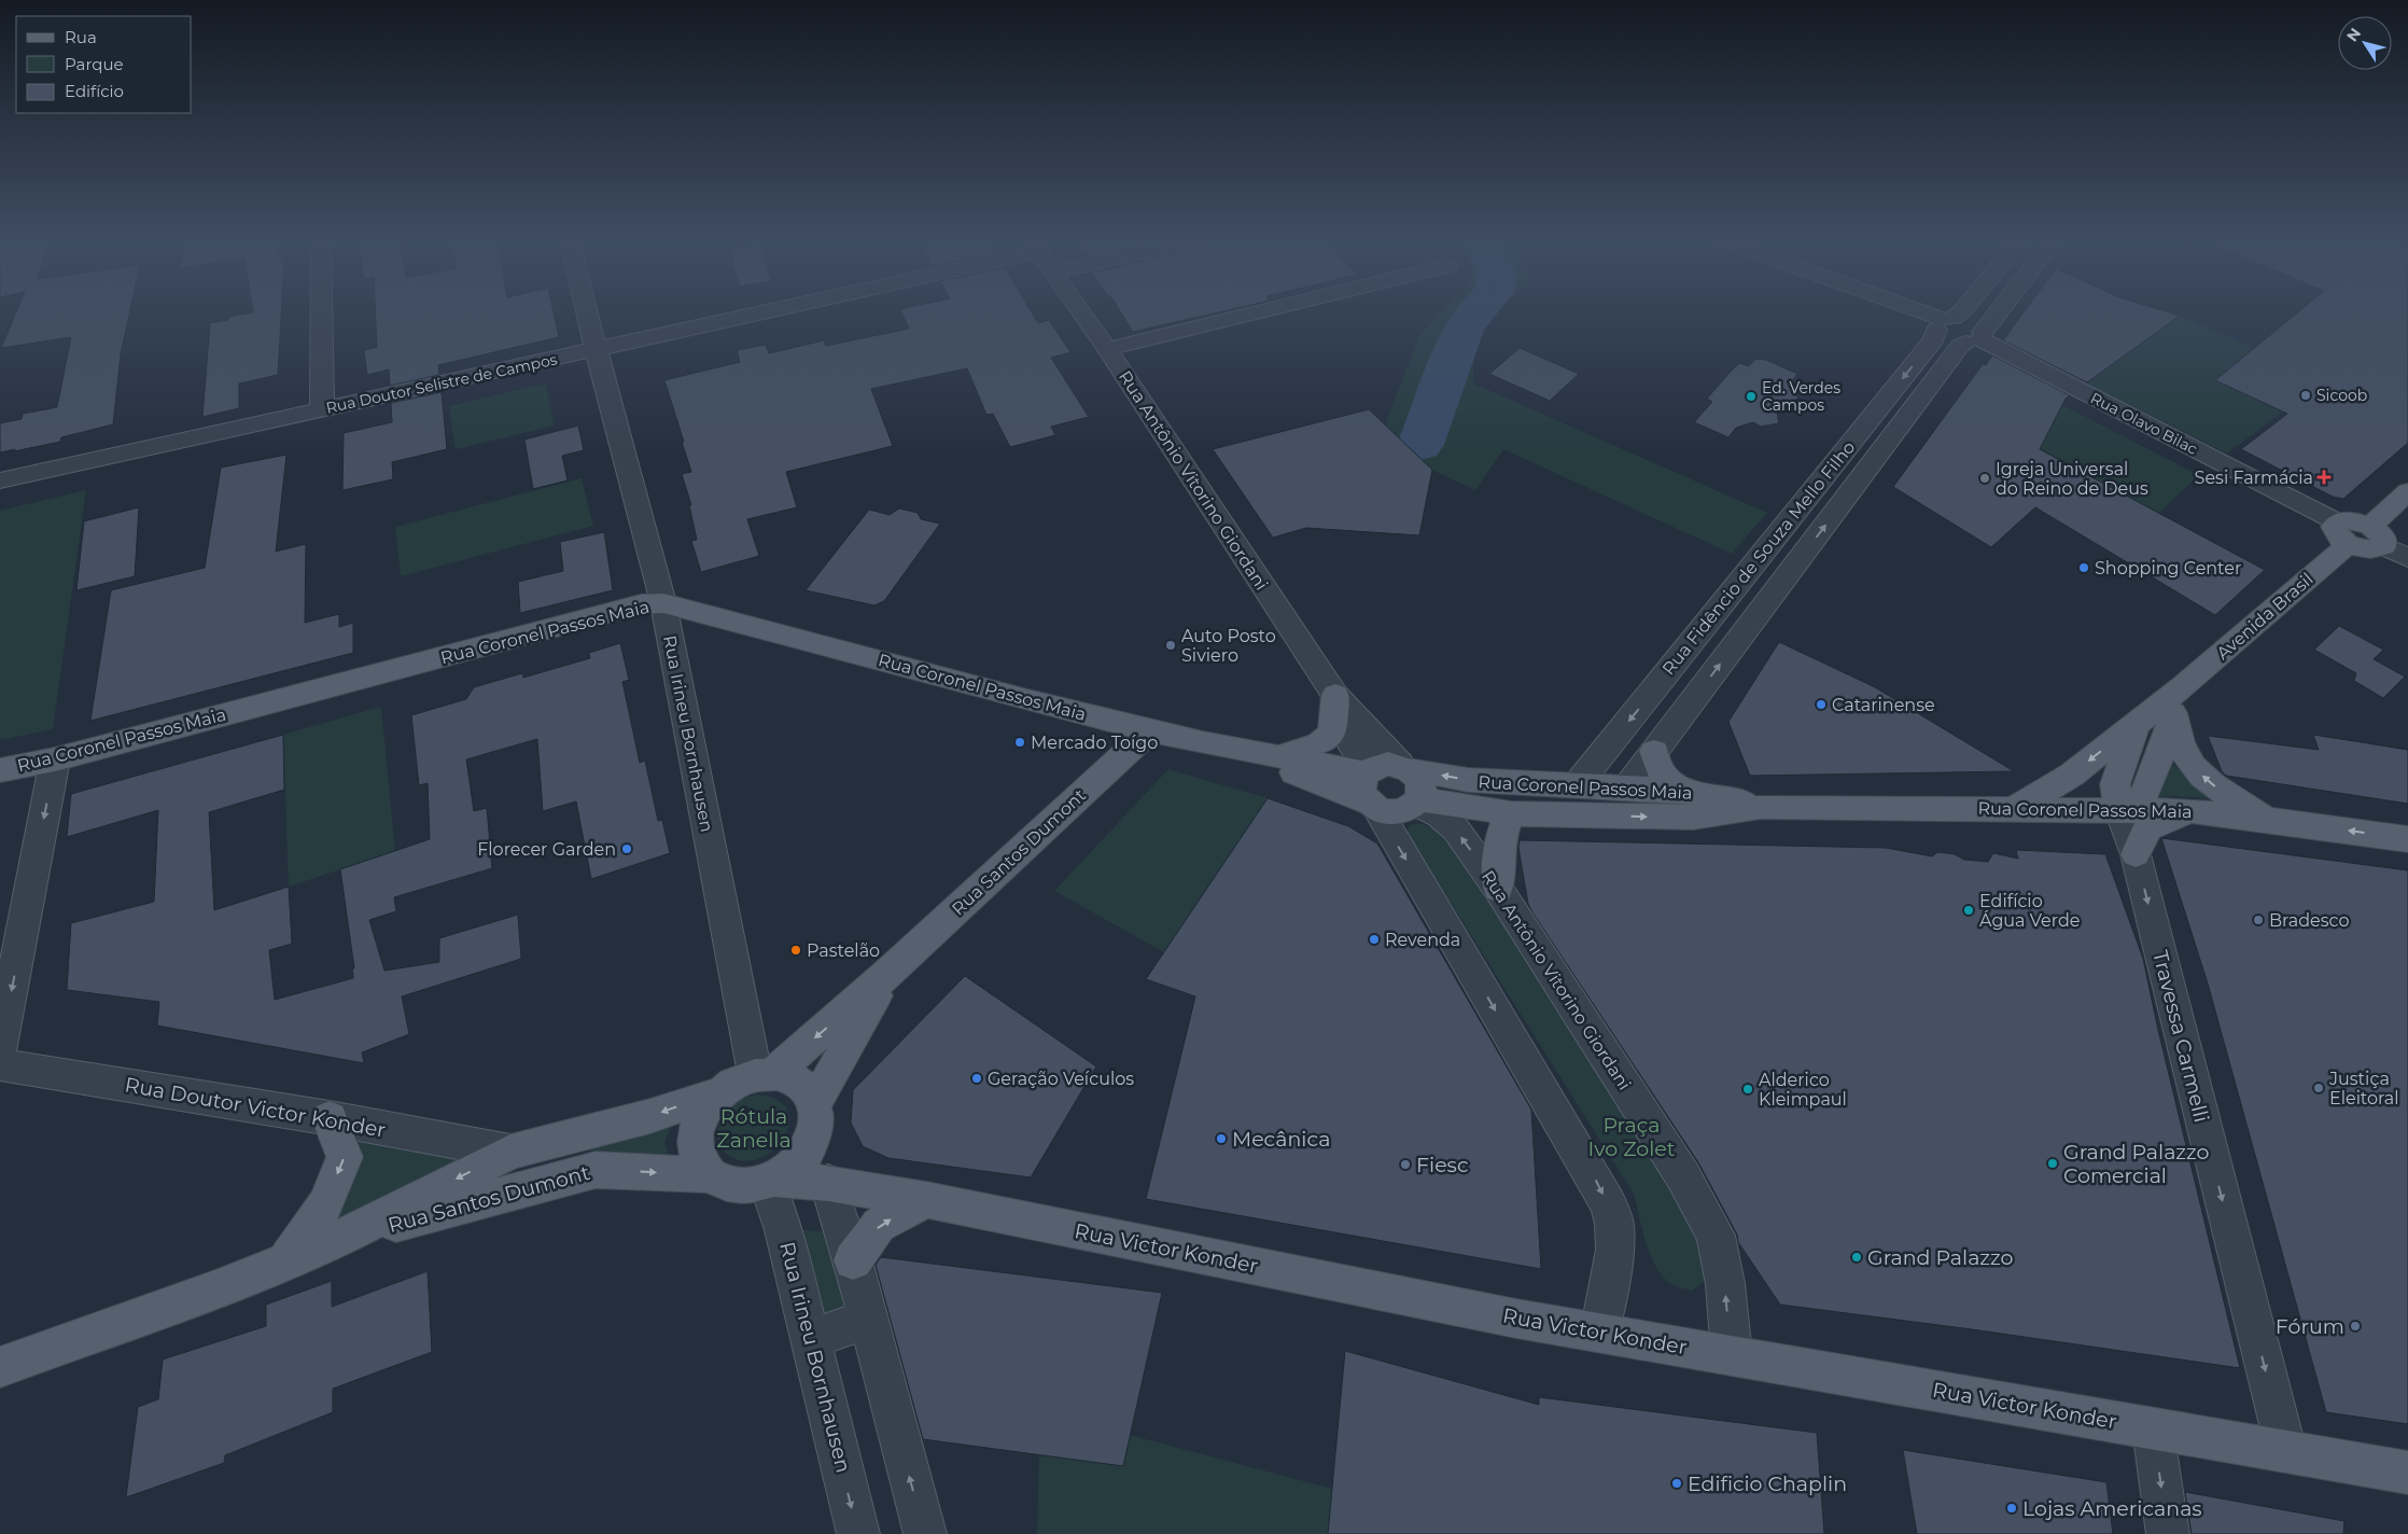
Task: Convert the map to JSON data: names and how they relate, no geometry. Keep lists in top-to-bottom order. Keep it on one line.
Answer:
{"streets":{"main road":["Avenida Brasil","Rua Coronel Passos Maia","Rua Santos Dumont","Rua Victor Konder"],"street":["Rua Doutor Selistre de Campos","Rua Olavo Bilac","Rua Antônio Vitorino Giordani","Rua Fidêncio de Souza Mello Filho","Rua Irineu Bornhausen","Travessa Carmelli","Rua Doutor Victor Konder"]},"crossings":[["Rua Doutor Selistre de Campos","Rua Irineu Bornhausen"],["Rua Olavo Bilac","Rua Fidêncio de Souza Mello Filho"],["Rua Olavo Bilac","Avenida Brasil"],["Rua Antônio Vitorino Giordani","Rua Coronel Passos Maia"],["Rua Antônio Vitorino Giordani","Rua Victor Konder"],["Rua Fidêncio de Souza Mello Filho","Rua Coronel Passos Maia"],["Avenida Brasil","Rua Coronel Passos Maia"],["Rua Coronel Passos Maia","Rua Irineu Bornhausen"],["Rua Coronel Passos Maia","Rua Santos Dumont"],["Rua Coronel Passos Maia","Travessa Carmelli"],["Rua Irineu Bornhausen","Rua Santos Dumont"],["Rua Irineu Bornhausen","Rua Victor Konder"],["Rua Santos Dumont","Rua Doutor Victor Konder"],["Rua Santos Dumont","Rua Victor Konder"],["Travessa Carmelli","Rua Victor Konder"]],"one_way":["Travessa Carmelli"],"parks":["Rótula Zanella","Praça Ivo Zolet"],"places":{"other":["Sicoob","Ed. Verdes Campos","Igreja Universal do Reino de Deus","Shopping Center","Auto Posto Siviero","Catarinense","Mercado Toígo","Florecer Garden","Edifício Água Verde","Bradesco","Revenda","Pastelão","Geração Veículos","Justiça Eleitoral","Alderico Kleimpaul","Mecânica","Grand Palazzo Comercial","Fiesc","Grand Palazzo","Fórum","Edificio Chaplin","Lojas Americanas"],"health":["Sesi Farmácia"]},"legend":["Rua","Parque","Edifício"],"north":"top left"}
